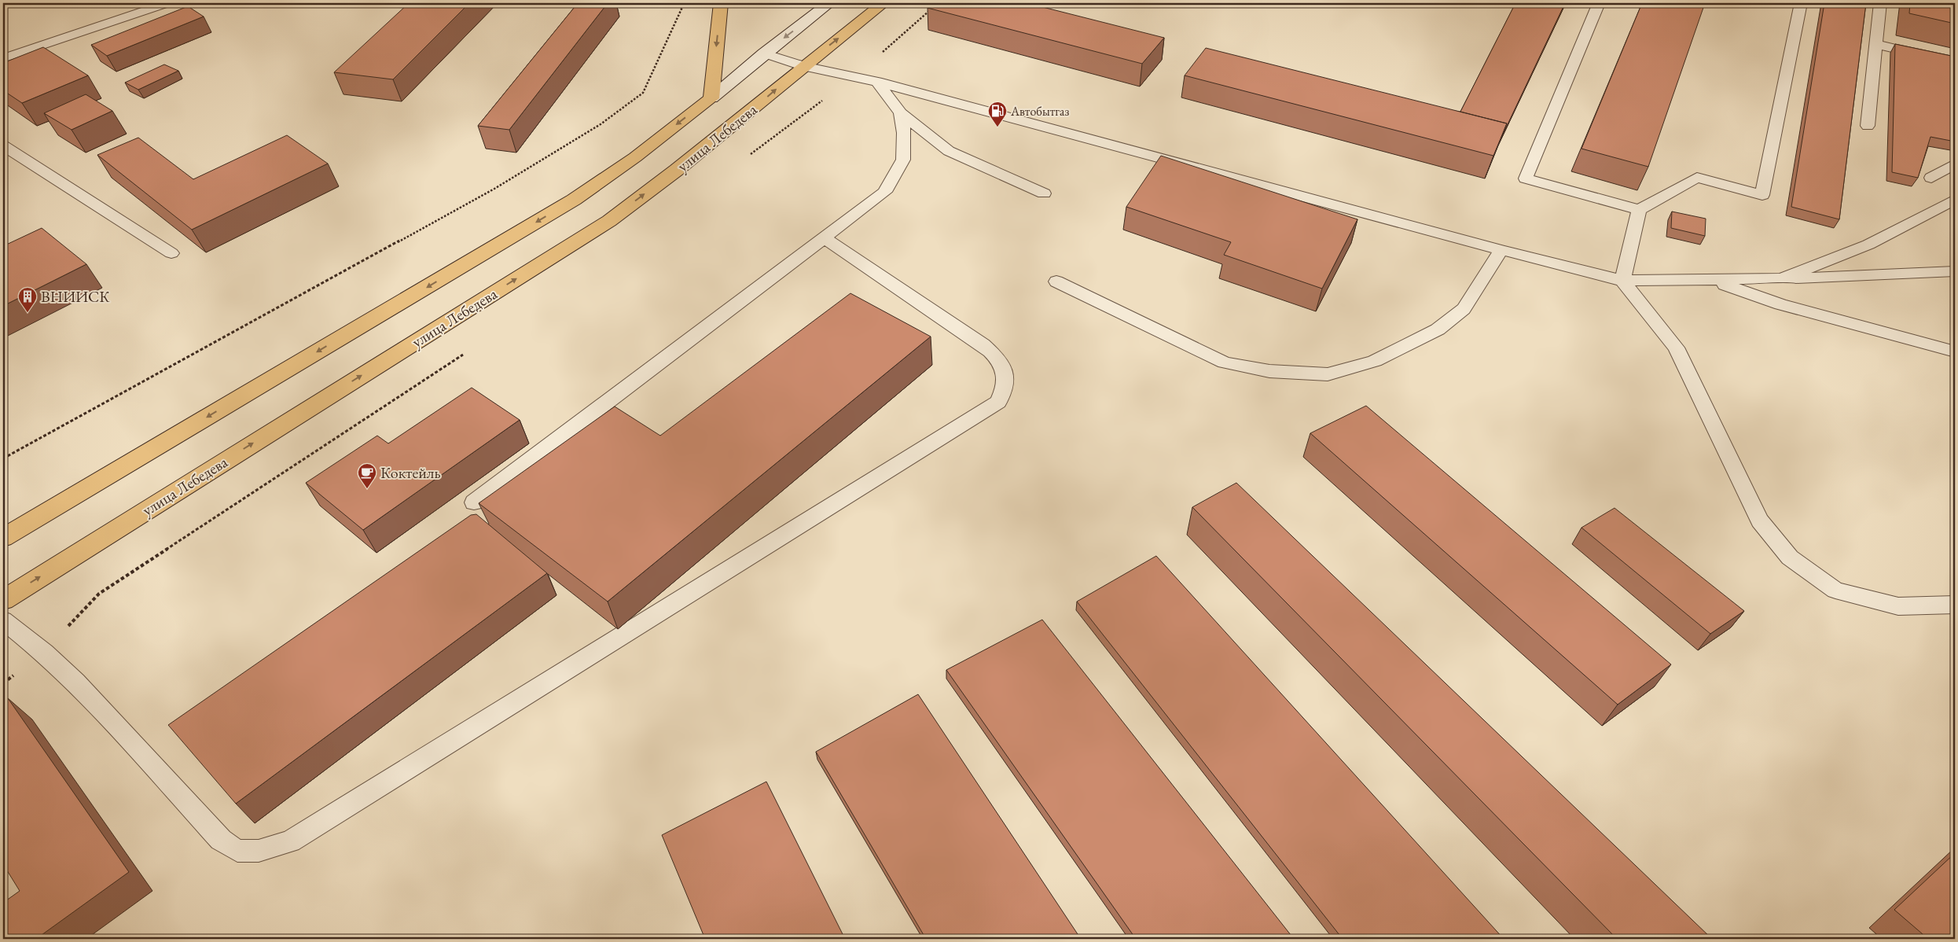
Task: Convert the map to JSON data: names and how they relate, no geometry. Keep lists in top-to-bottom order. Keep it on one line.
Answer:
{"streets":{"highway":["улица Лебедева"]},"places":{"fuel station":["Автобытгаз"],"building":["ВНИИСК"],"cafe":["Коктейль"]}}
